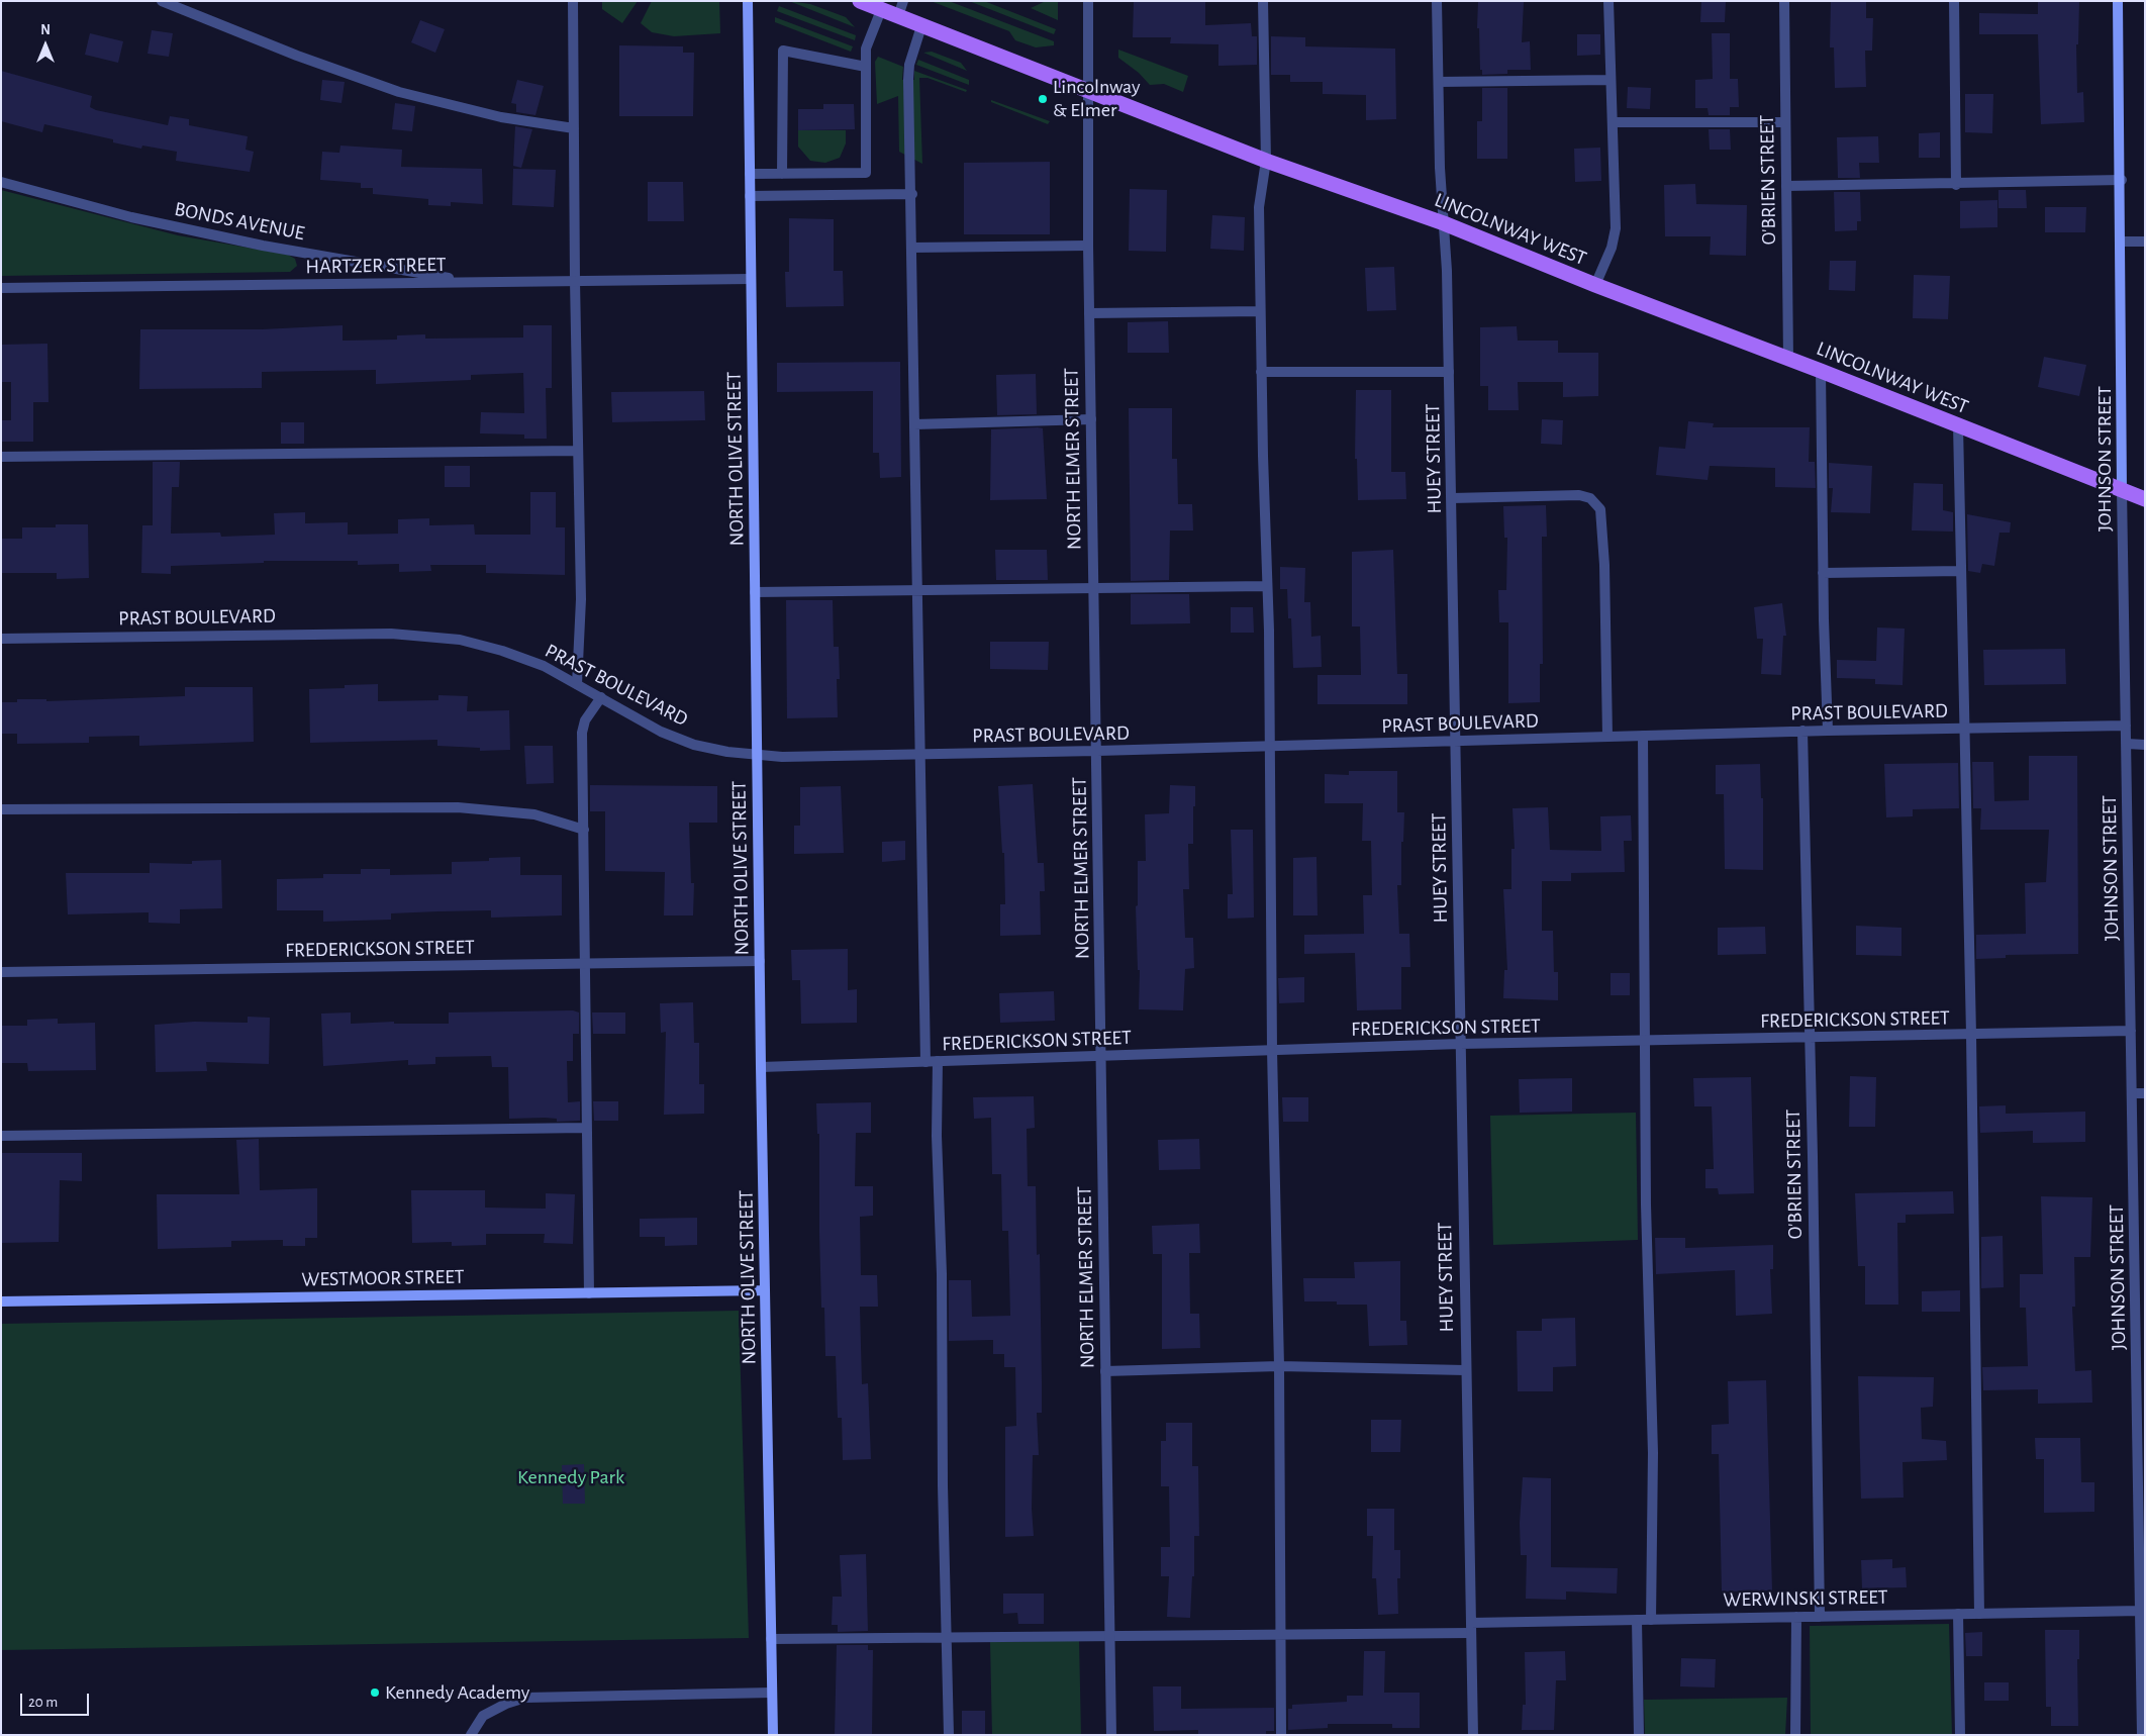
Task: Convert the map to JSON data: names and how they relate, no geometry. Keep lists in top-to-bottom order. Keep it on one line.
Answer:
{"streets":{"main road":["LINCOLNWAY WEST"],"street":["O'BRIEN STREET","BONDS AVENUE","HARTZER STREET","NORTH OLIVE STREET","NORTH ELMER STREET","HUEY STREET","JOHNSON STREET","PRAST BOULEVARD","FREDERICKSON STREET","WESTMOOR STREET","WERWINSKI STREET"]},"crossings":[["O'BRIEN STREET","LINCOLNWAY WEST"],["O'BRIEN STREET","PRAST BOULEVARD"],["O'BRIEN STREET","FREDERICKSON STREET"],["O'BRIEN STREET","WERWINSKI STREET"],["BONDS AVENUE","HARTZER STREET"],["LINCOLNWAY WEST","NORTH ELMER STREET"],["LINCOLNWAY WEST","HUEY STREET"],["LINCOLNWAY WEST","JOHNSON STREET"],["HARTZER STREET","NORTH OLIVE STREET"],["NORTH OLIVE STREET","PRAST BOULEVARD"],["NORTH OLIVE STREET","FREDERICKSON STREET"],["NORTH OLIVE STREET","WESTMOOR STREET"],["NORTH OLIVE STREET","WERWINSKI STREET"],["NORTH ELMER STREET","PRAST BOULEVARD"],["NORTH ELMER STREET","FREDERICKSON STREET"],["NORTH ELMER STREET","WERWINSKI STREET"],["HUEY STREET","PRAST BOULEVARD"],["HUEY STREET","FREDERICKSON STREET"],["HUEY STREET","WERWINSKI STREET"],["JOHNSON STREET","PRAST BOULEVARD"],["JOHNSON STREET","FREDERICKSON STREET"],["JOHNSON STREET","WERWINSKI STREET"]],"parks":["Kennedy Park"],"places":["Lincolnway & Elmer","Kennedy Academy"],"scale_bar":"20 m","north":"top"}
